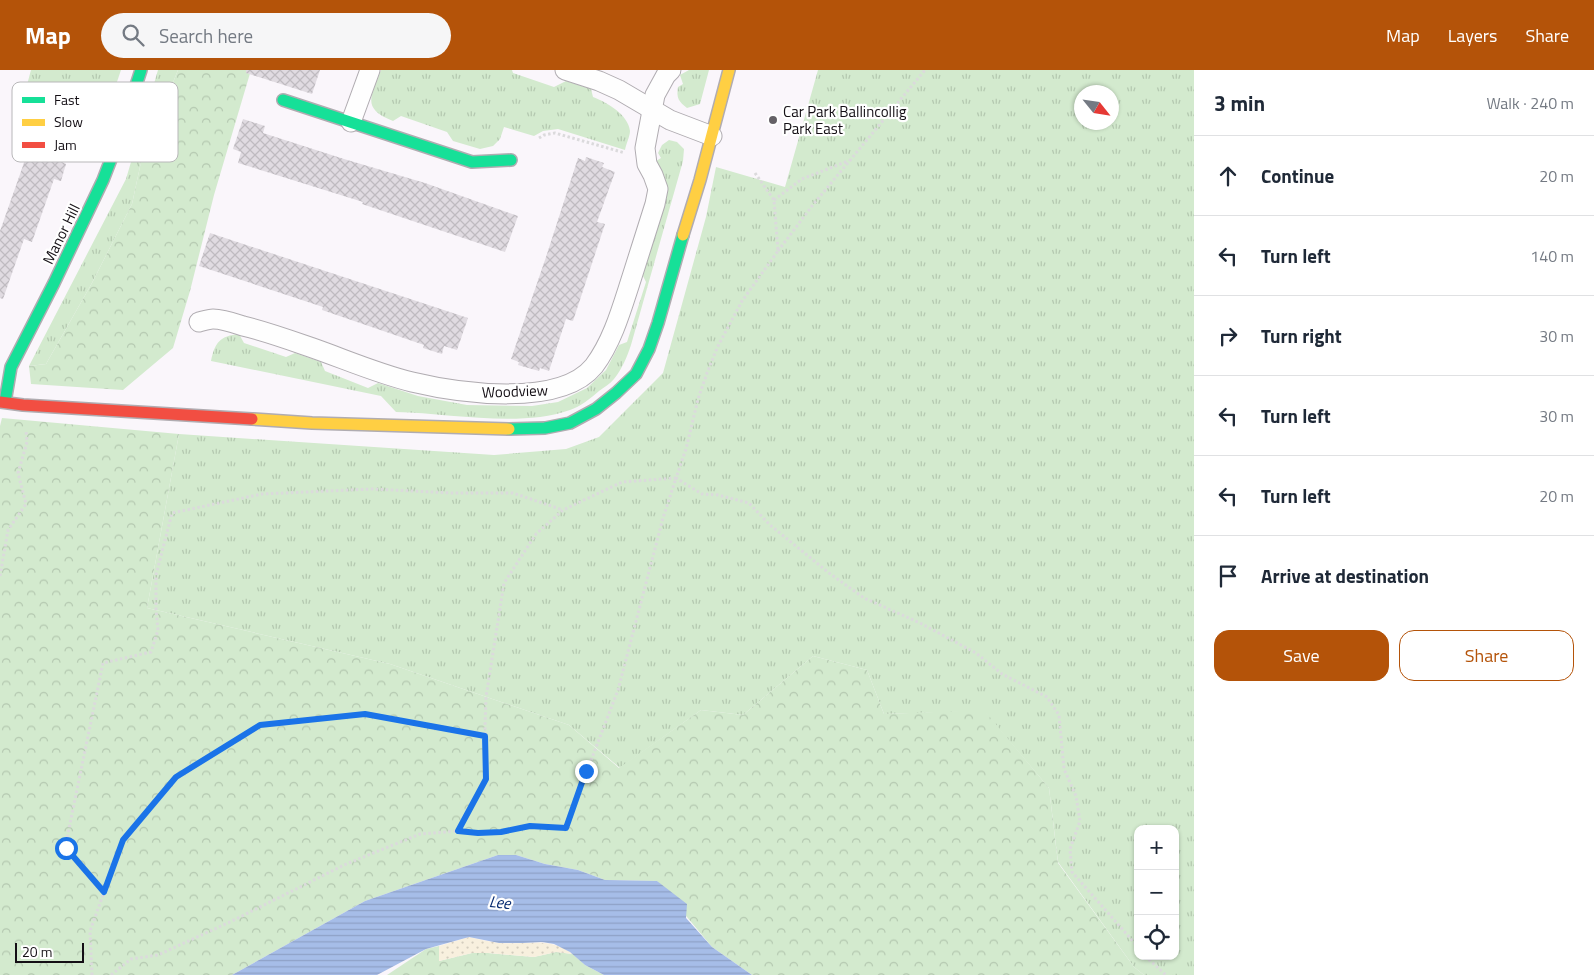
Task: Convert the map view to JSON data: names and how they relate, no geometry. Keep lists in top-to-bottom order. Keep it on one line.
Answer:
{"streets":{"street":["Manor Hill","Woodview"]},"water":["Lee"],"places":["Car Park Ballincollig Park East"],"legend":["Fast","Slow","Jam"],"scale_bar":"20 m","north":"bottom right","page":{"header":"Map","search":"Search here","nav":["Map","Layers","Share"],"heading":["3 min","Walk · 240 m"],"list":[["Continue","20 m"],["Turn left","140 m"],["Turn right","30 m"],["Turn left","30 m"],["Turn left","20 m"],"Arrive at destination"],"buttons":["Save","Share"],"map_buttons":["+","−"],"scale":"20 m"}}
